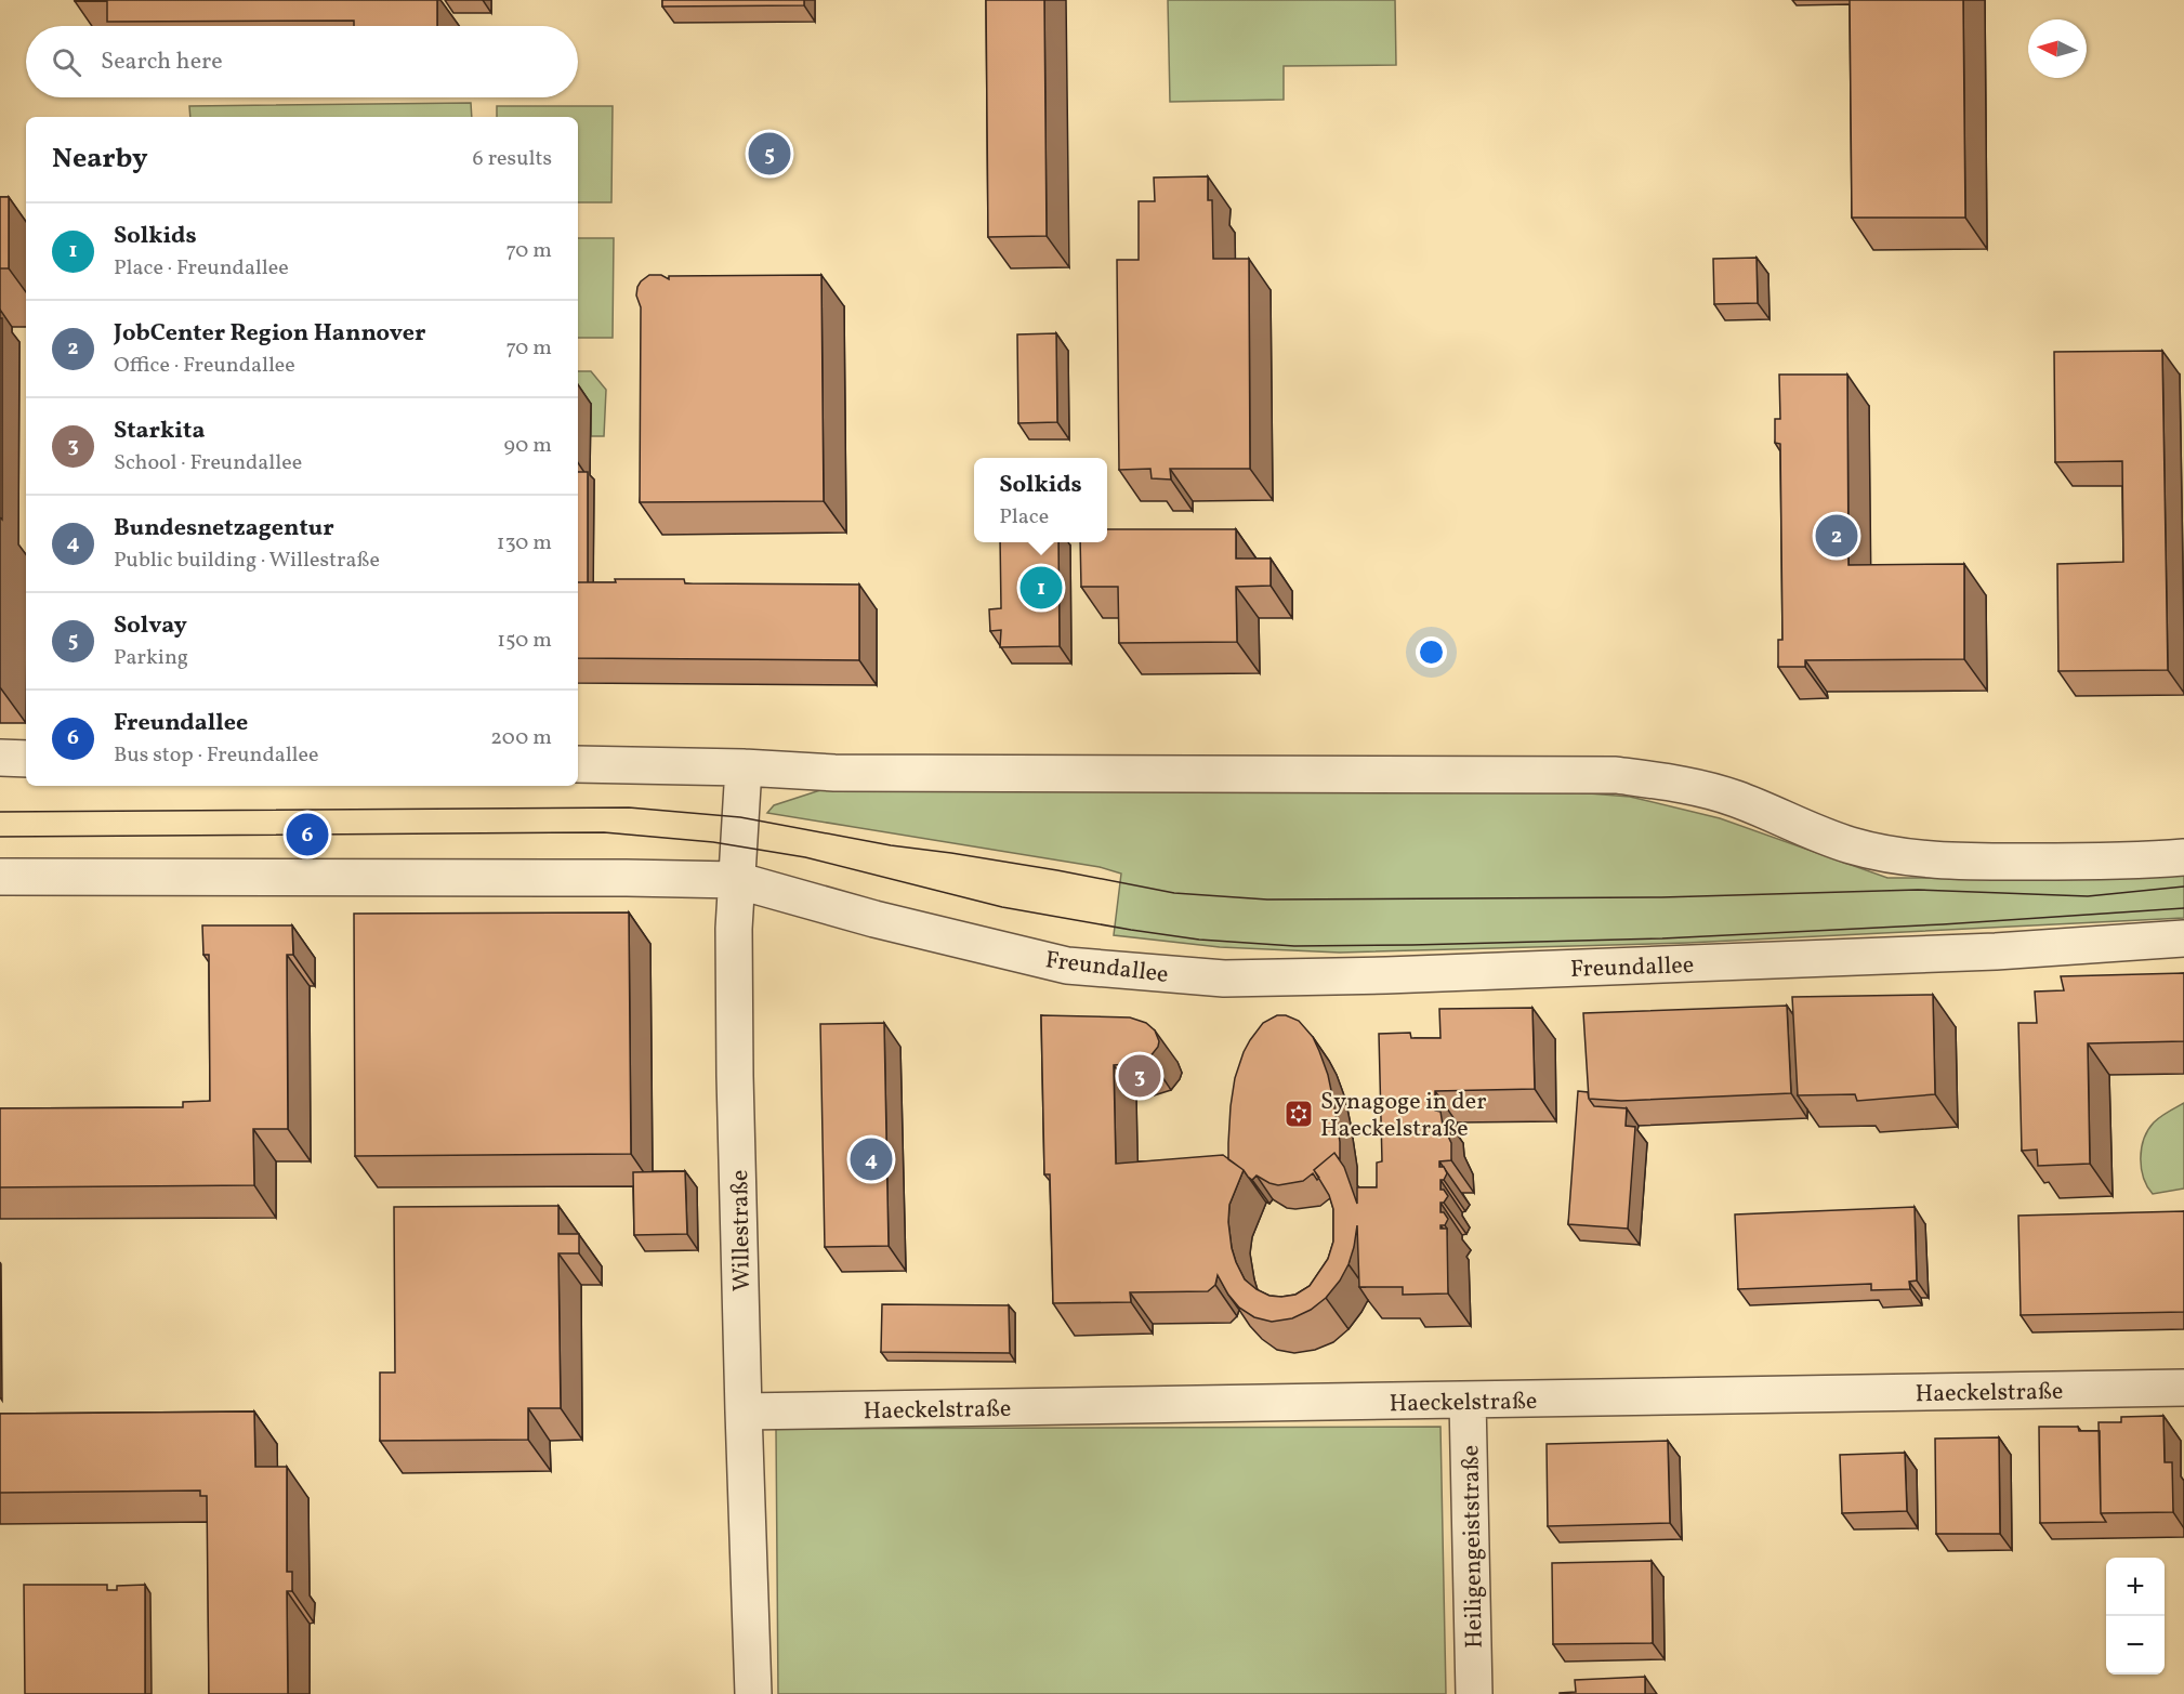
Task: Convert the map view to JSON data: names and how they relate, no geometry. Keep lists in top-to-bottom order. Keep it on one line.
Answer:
{"streets":{"street":["Freundallee","Willestraße","Haeckelstraße","Heiligengeiststraße"]},"crossings":[["Freundallee","Willestraße"],["Willestraße","Haeckelstraße"],["Haeckelstraße","Heiligengeiststraße"]],"places":{"synagogue":["Synagoge in der Haeckelstraße"]},"north":"left","page":{"search":"Search here","heading":["Nearby","6 results"],"pins":["5","2","1","6","3","4"],"list":[{"mark":"1","name":"Solkids","note":"Place · Freundallee","value":"70 m"},{"mark":"2","name":"JobCenter Region Hannover","note":"Office · Freundallee","value":"70 m"},{"mark":"3","name":"Starkita","note":"School · Freundallee","value":"90 m"},{"mark":"4","name":"Bundesnetzagentur","note":"Public building · Willestraße","value":"130 m"},{"mark":"5","name":"Solvay","note":"Parking","value":"150 m"},{"mark":"6","name":"Freundallee","note":"Bus stop · Freundallee","value":"200 m"}],"popup":["Solkids","Place"],"map_buttons":["+","−"]}}
